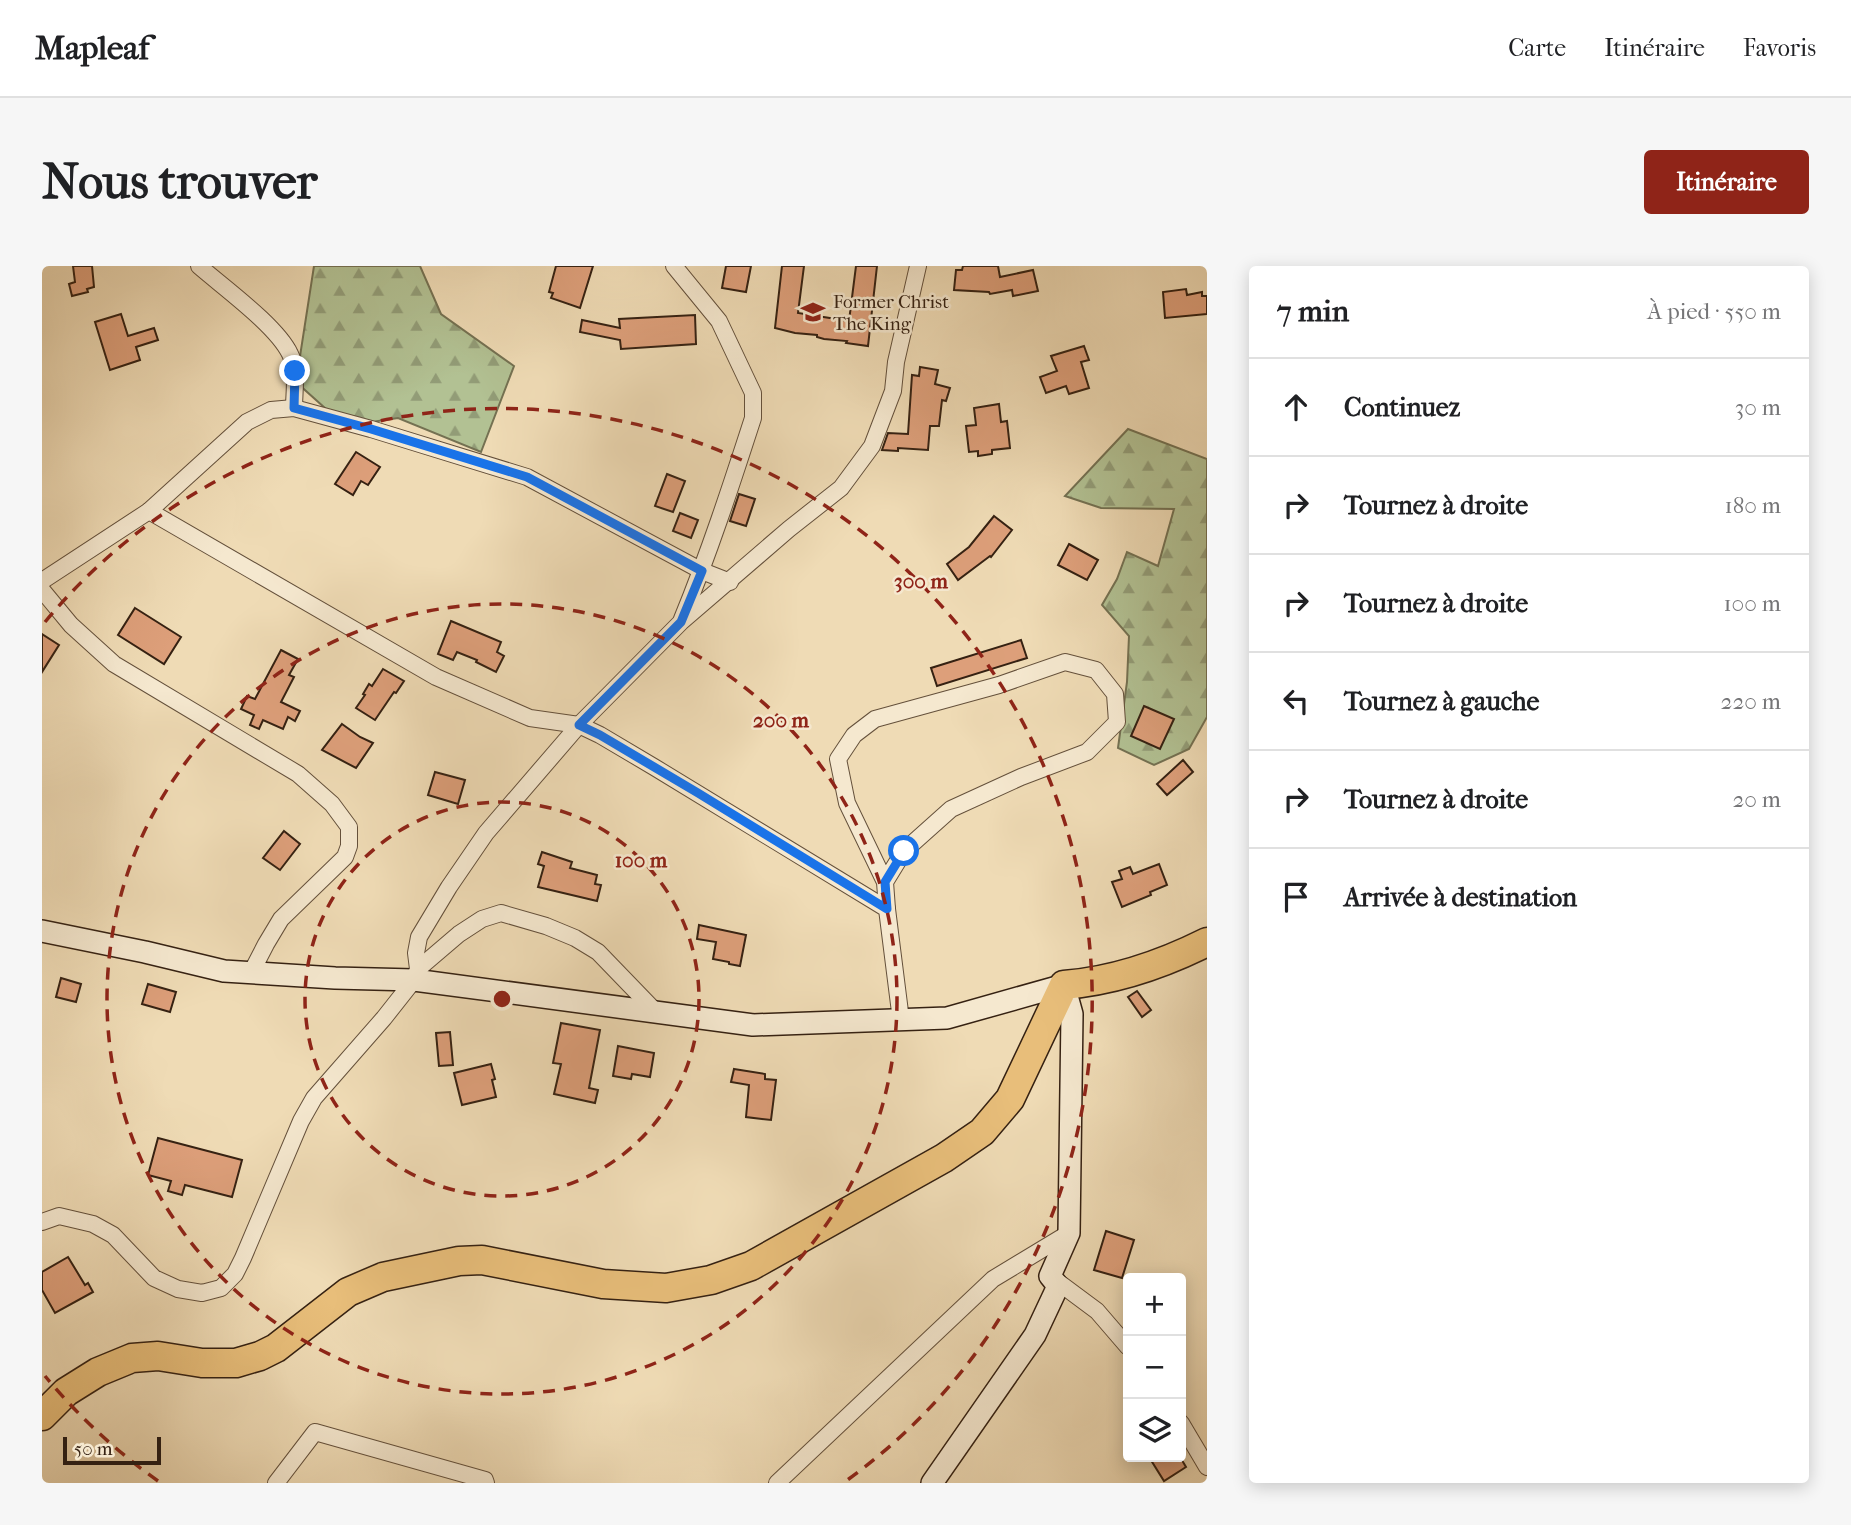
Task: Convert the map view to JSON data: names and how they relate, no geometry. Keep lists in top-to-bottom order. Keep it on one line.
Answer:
{"places":{"school or university":["Former Christ The King"]},"scale_bar":"50 m","page":{"header":"Mapleaf","nav":["Carte","Itinéraire","Favoris"],"buttons":"Itinéraire","title":"Nous trouver","heading":["7 min","À pied · 550 m"],"list":[["Continuez","30 m"],["Tournez à droite","180 m"],["Tournez à droite","100 m"],["Tournez à gauche","220 m"],["Tournez à droite","20 m"],"Arrivée à destination"],"map_buttons":["+","−"],"scale":"50 m"},"rings":["300 m","200 m","100 m"]}
